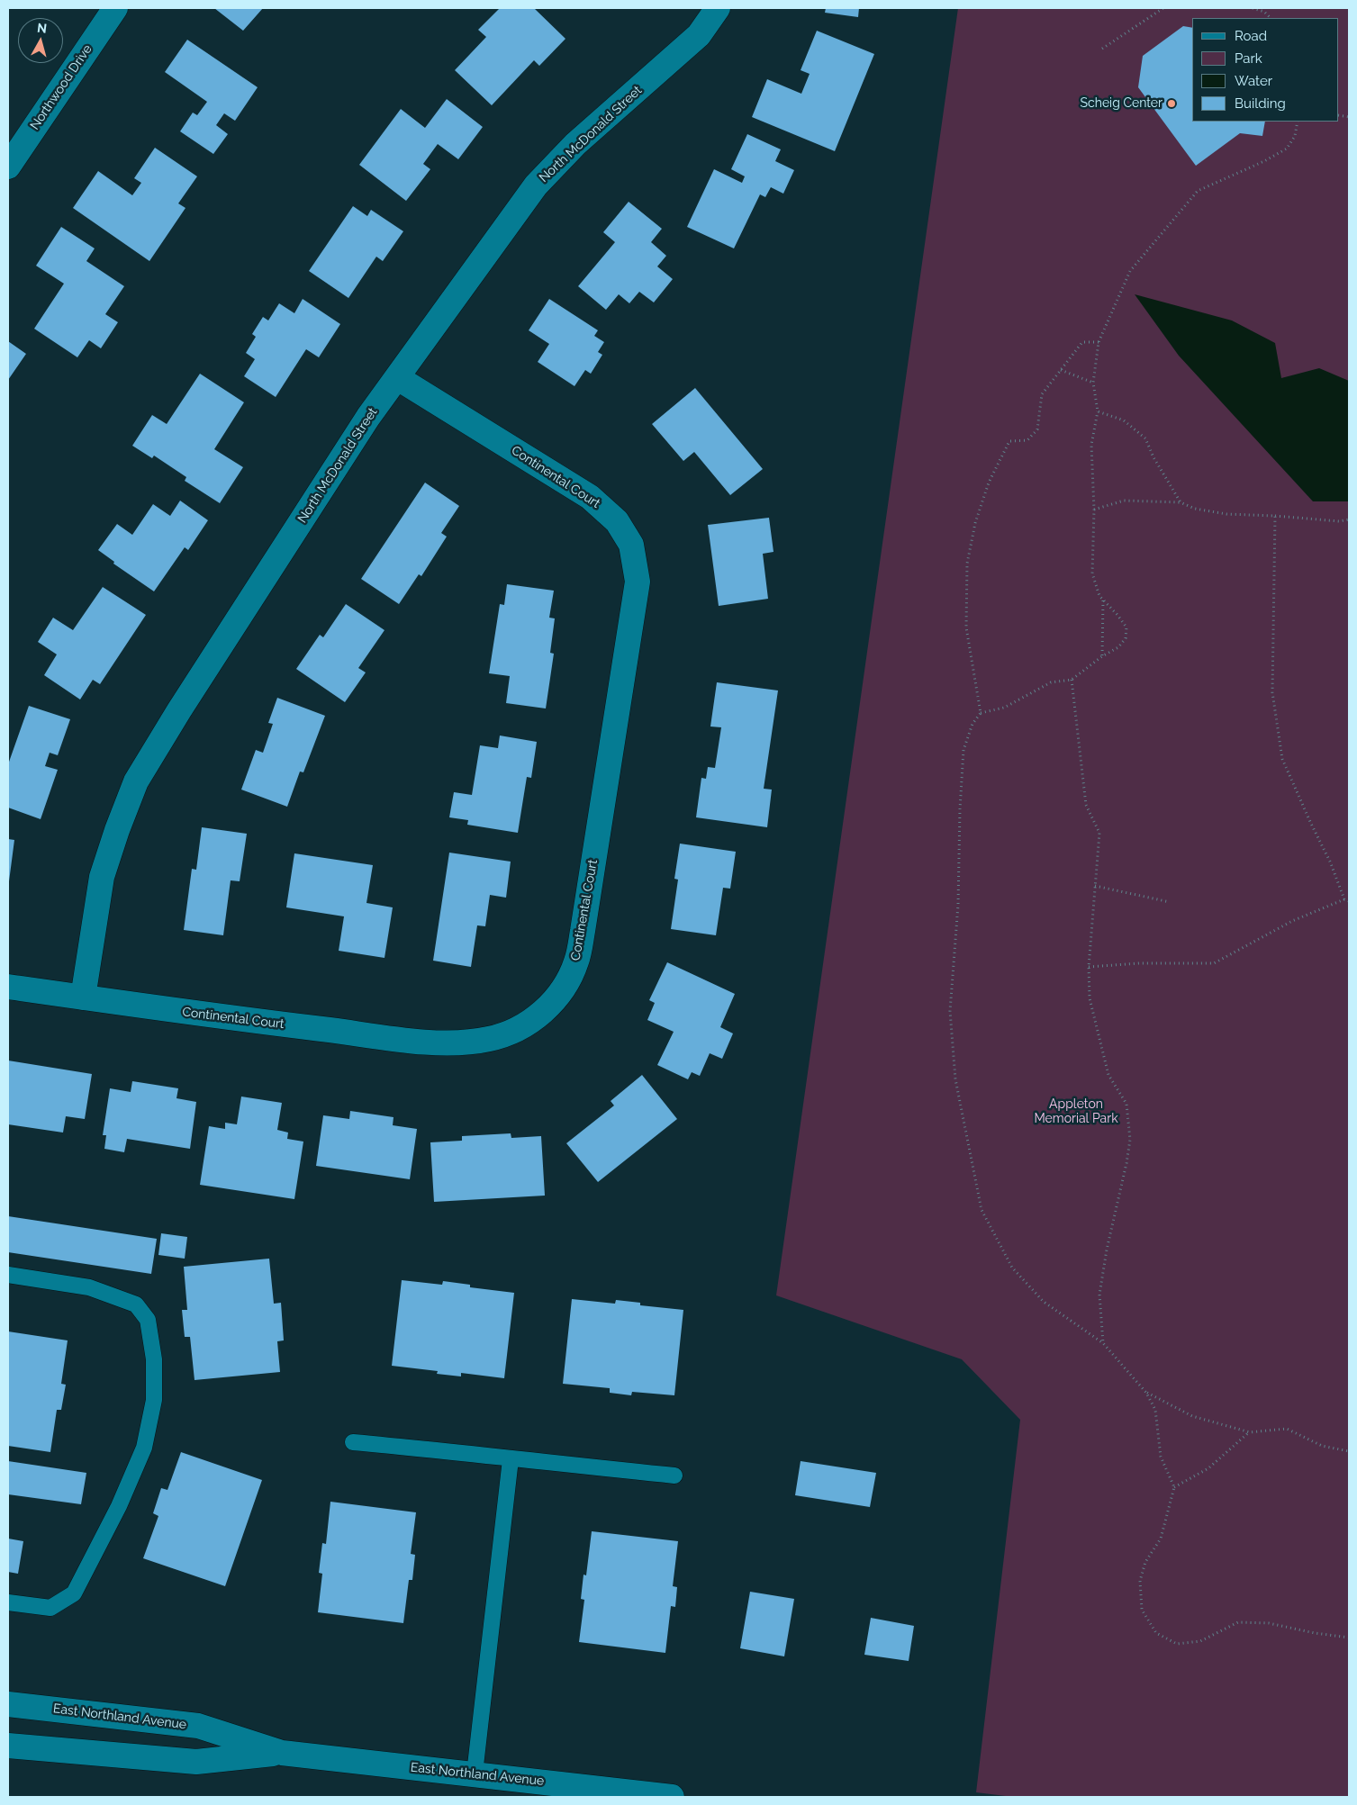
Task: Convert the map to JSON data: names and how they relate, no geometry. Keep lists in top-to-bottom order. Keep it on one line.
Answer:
{"streets":{"street":["Northwood Drive","North McDonald Street","Continental Court","East Northland Avenue"]},"crossings":[["North McDonald Street","Continental Court"]],"parks":["Appleton Memorial Park"],"places":["Scheig Center"],"legend":["Road","Park","Water","Building"],"north":"top"}
